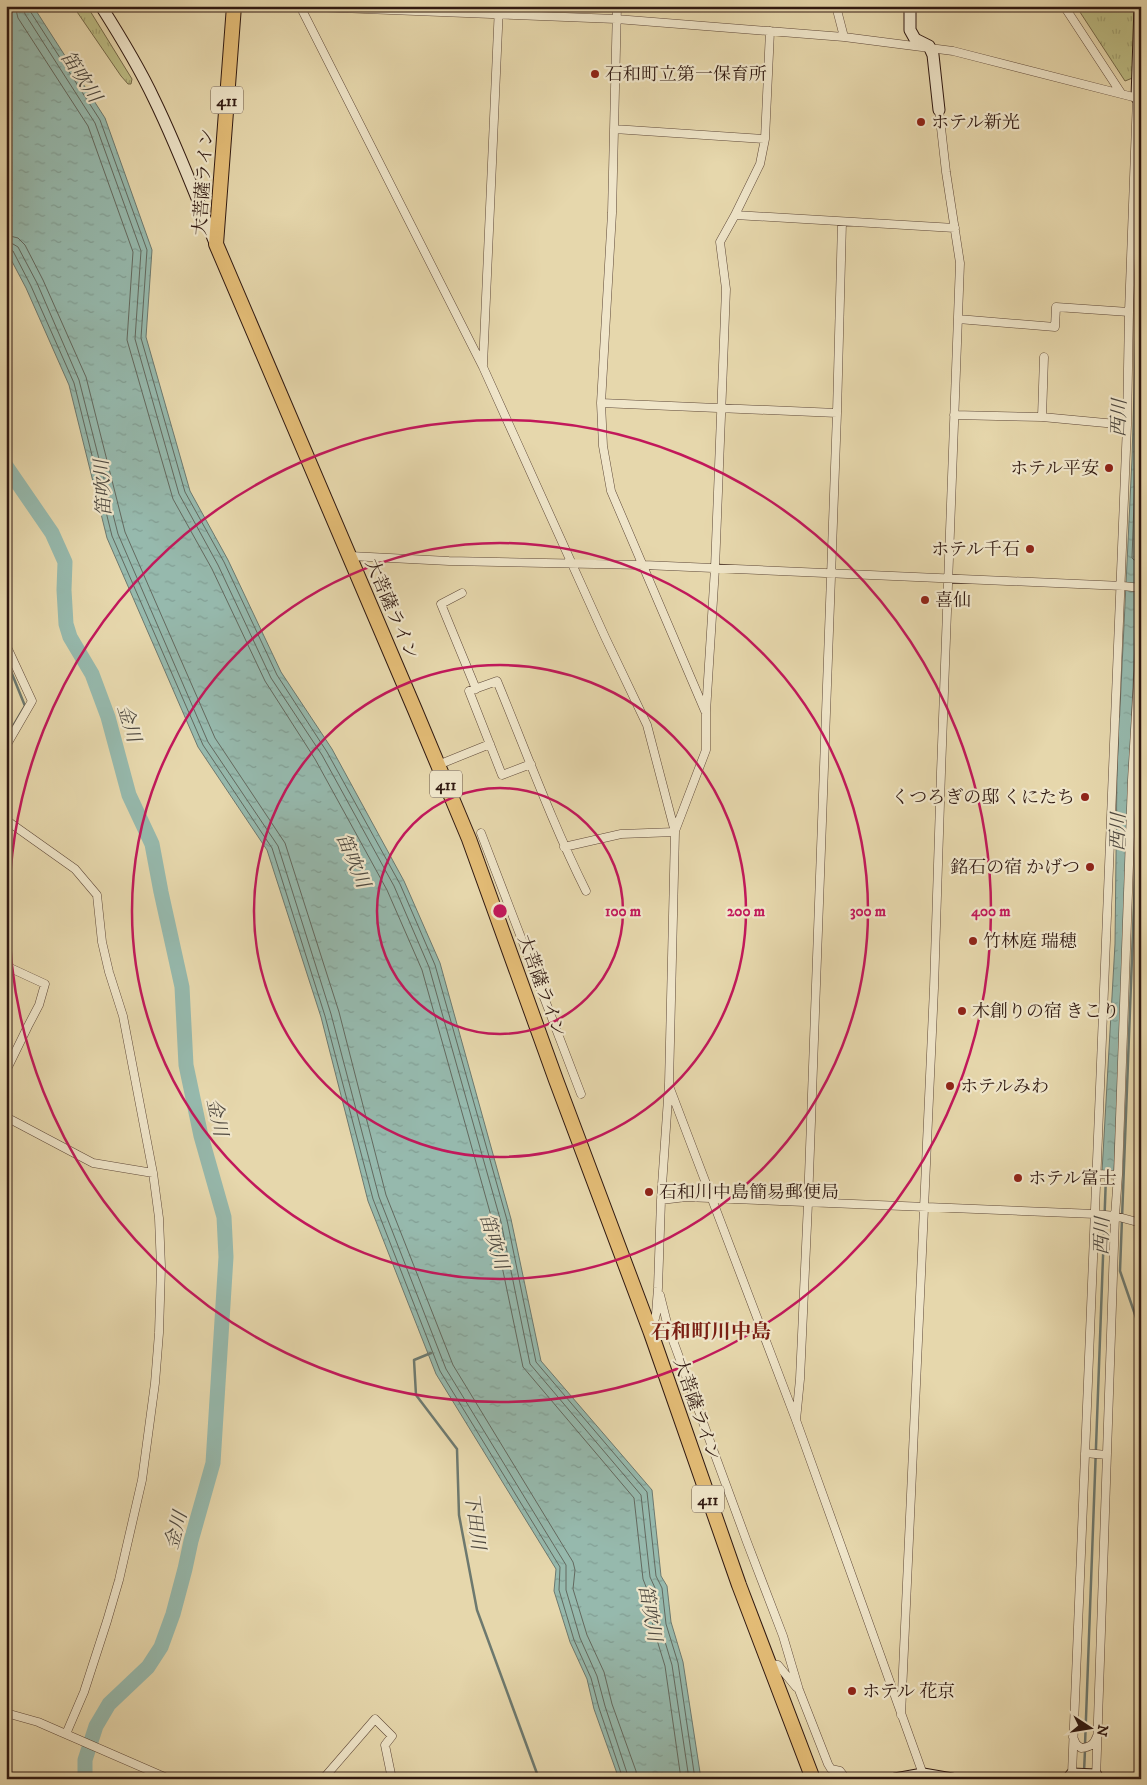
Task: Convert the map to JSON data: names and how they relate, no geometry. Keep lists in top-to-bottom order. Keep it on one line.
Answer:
{"streets":{"highway":["411","大菩薩ライン"]},"districts":["石和町川中島"],"water":["笛吹川","西川","金川","下田川"],"places":["石和町立第一保育所","ホテル新光","ホテル平安","ホテル千石","喜仙","くつろぎの邸 くにたち","銘石の宿 かげつ","竹林庭 瑞穂","木創りの宿 きこり","ホテルみわ","ホテル富士","石和川中島簡易郵便局","ホテル 花京"],"north":"right","rings":["100 m","200 m","300 m","400 m"]}
